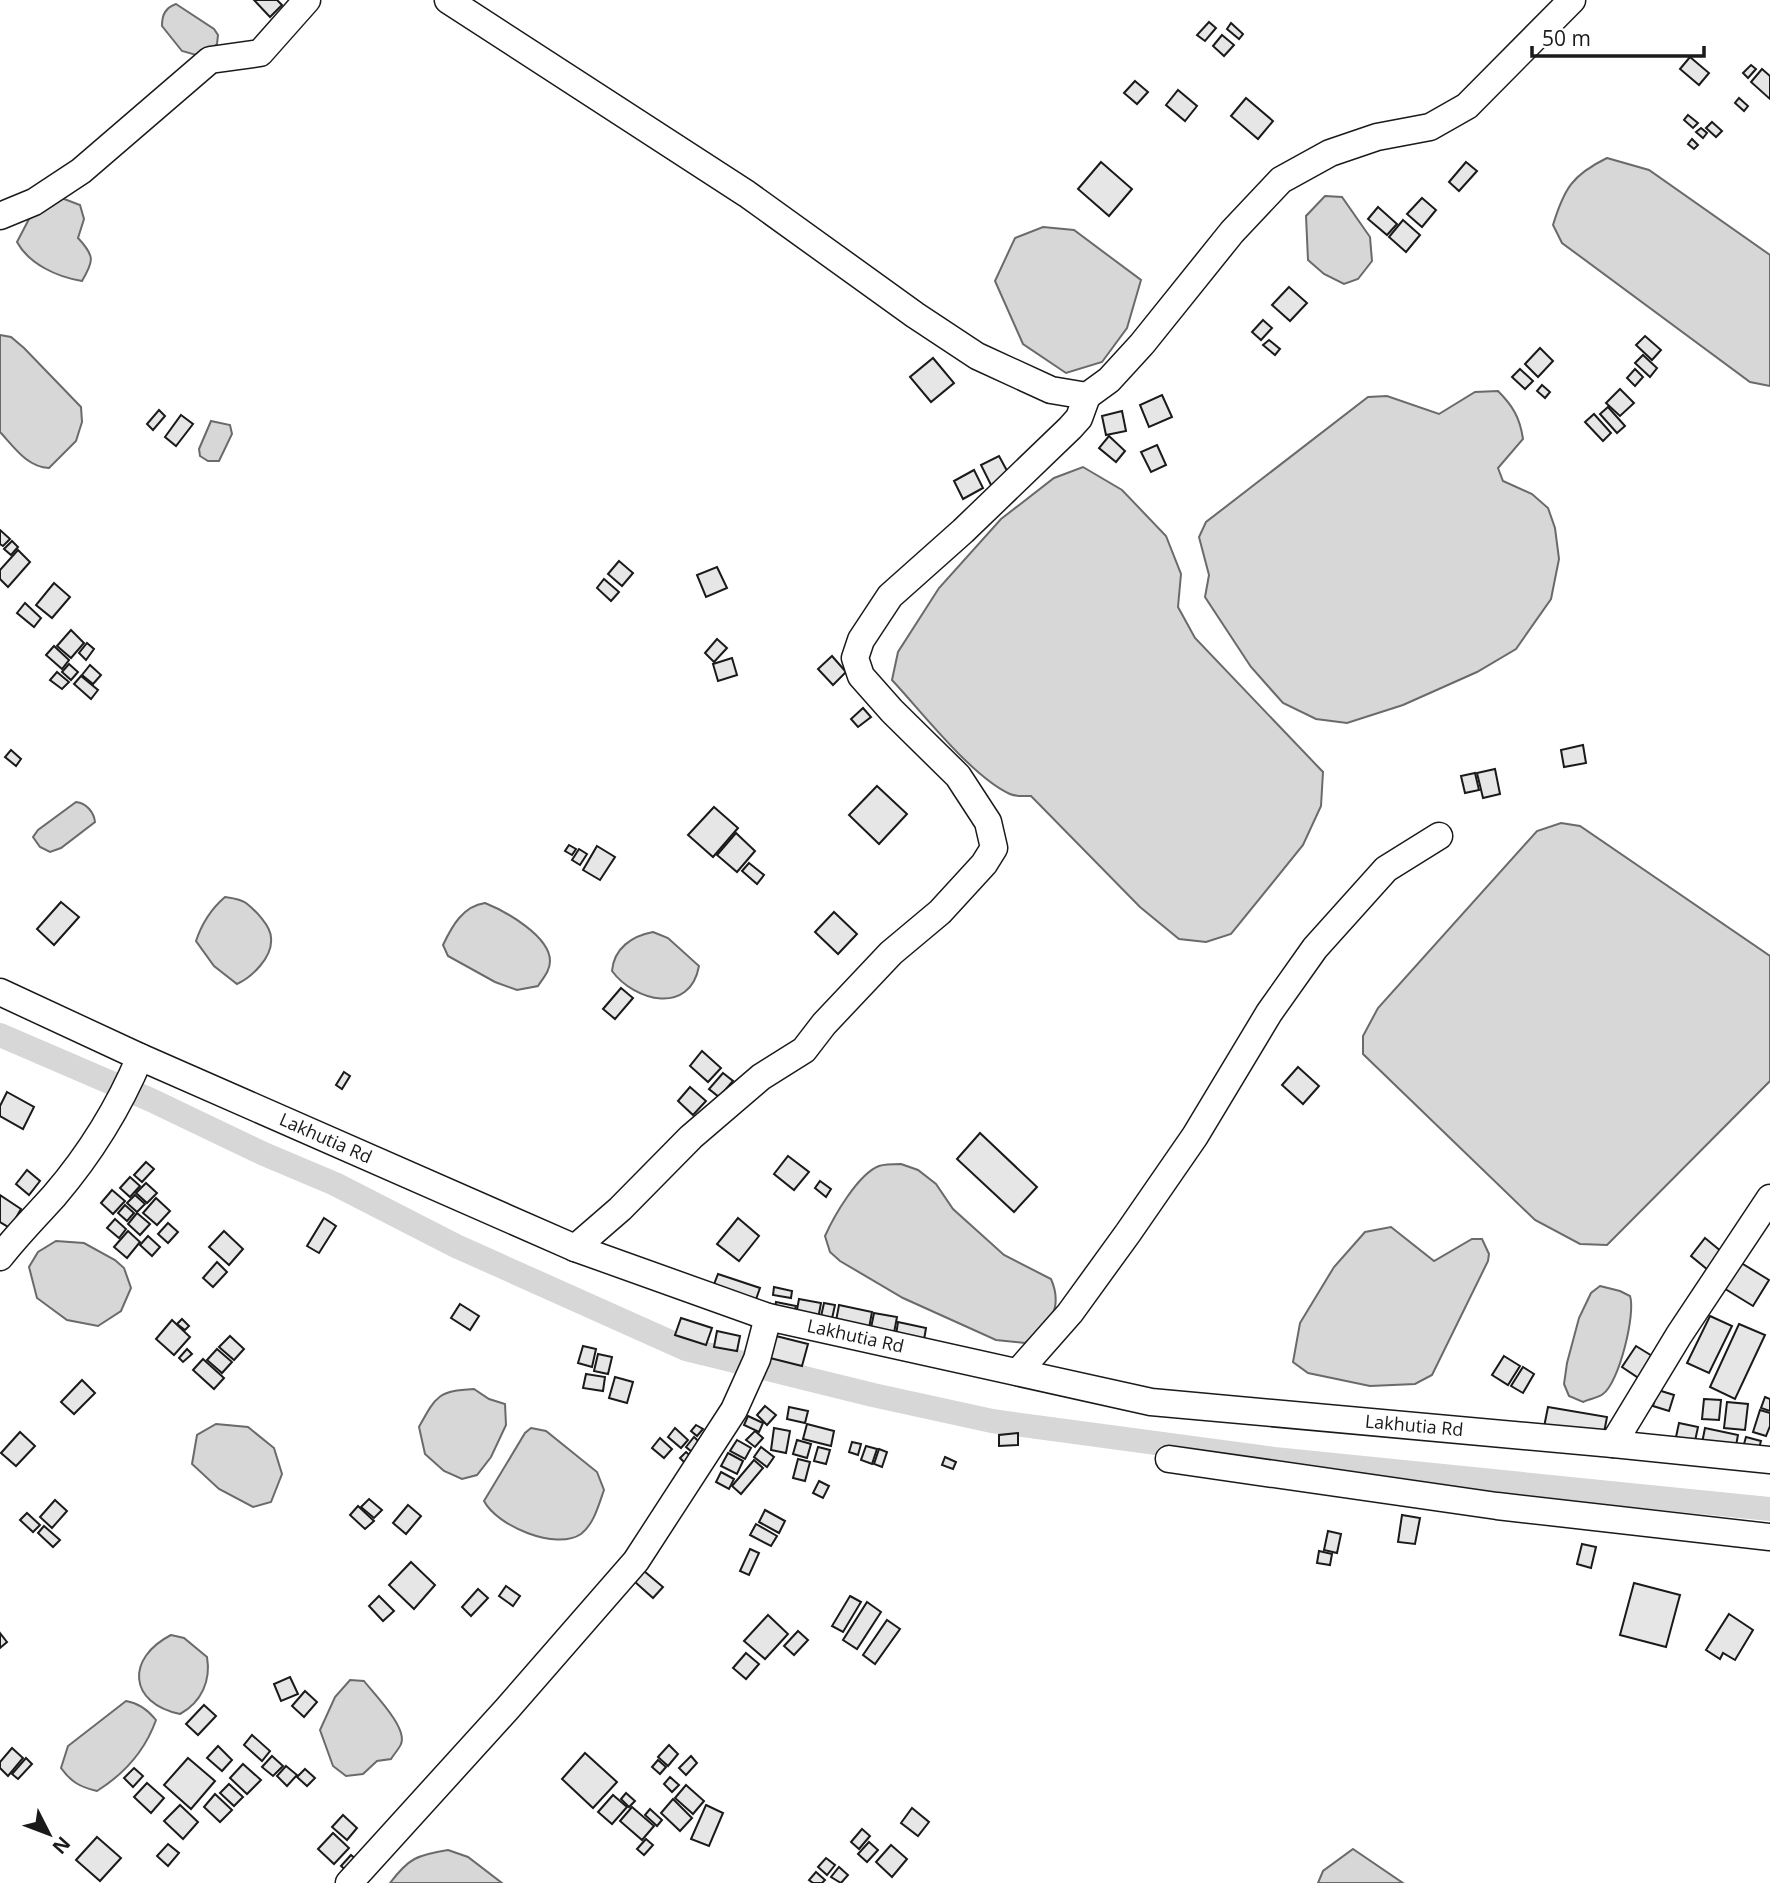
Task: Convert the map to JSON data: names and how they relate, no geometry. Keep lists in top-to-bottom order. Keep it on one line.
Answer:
{"streets":{"street":["Lakhutia Rd"]},"scale_bar":"50 m","north":"bottom right"}
